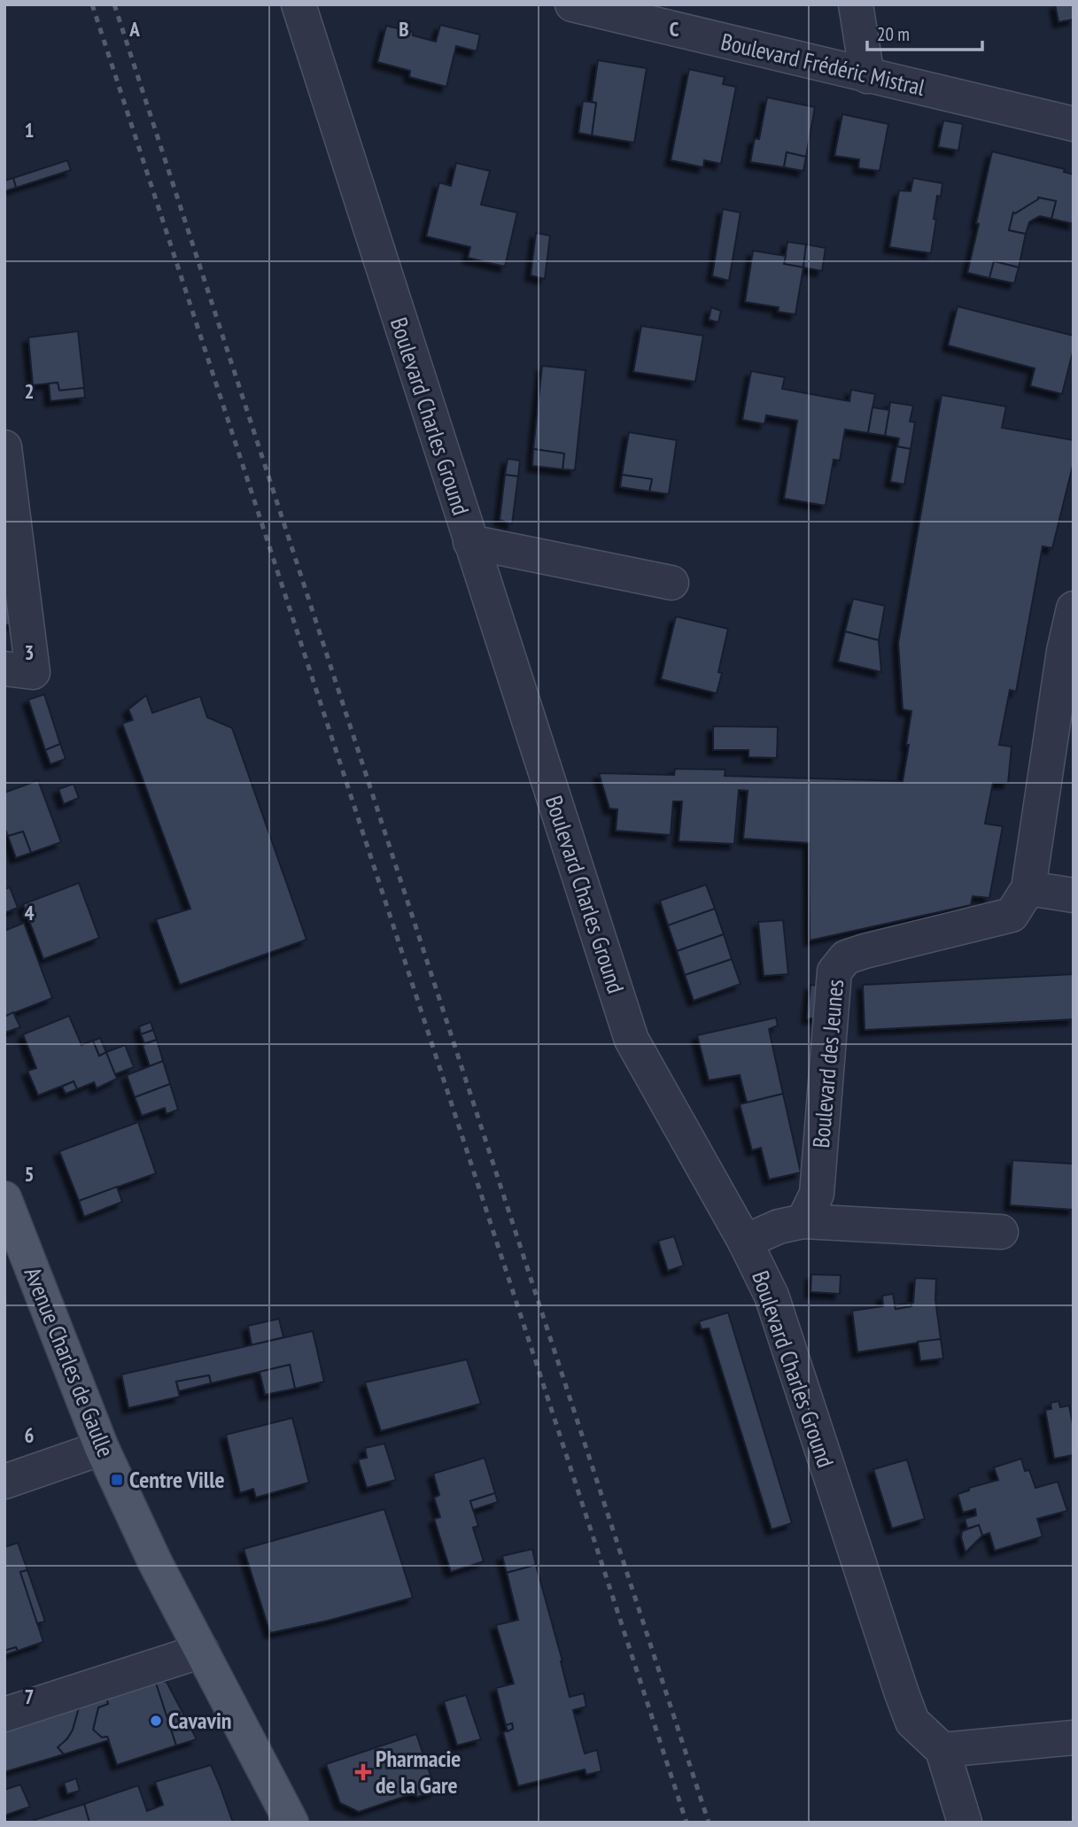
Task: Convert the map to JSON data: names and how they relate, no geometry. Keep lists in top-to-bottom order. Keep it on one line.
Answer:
{"streets":{"main road":["Avenue Charles de Gaulle"],"street":["Boulevard Frédéric Mistral","Boulevard Charles Ground","Boulevard des Jeunes"]},"places":{"transit":["Centre Ville"],"other":["Cavavin"],"health":["Pharmacie de la Gare"]},"scale_bar":"20 m","grid":{"columns":["A","B","C"],"rows":["1","2","3","4","5","6","7"]}}
